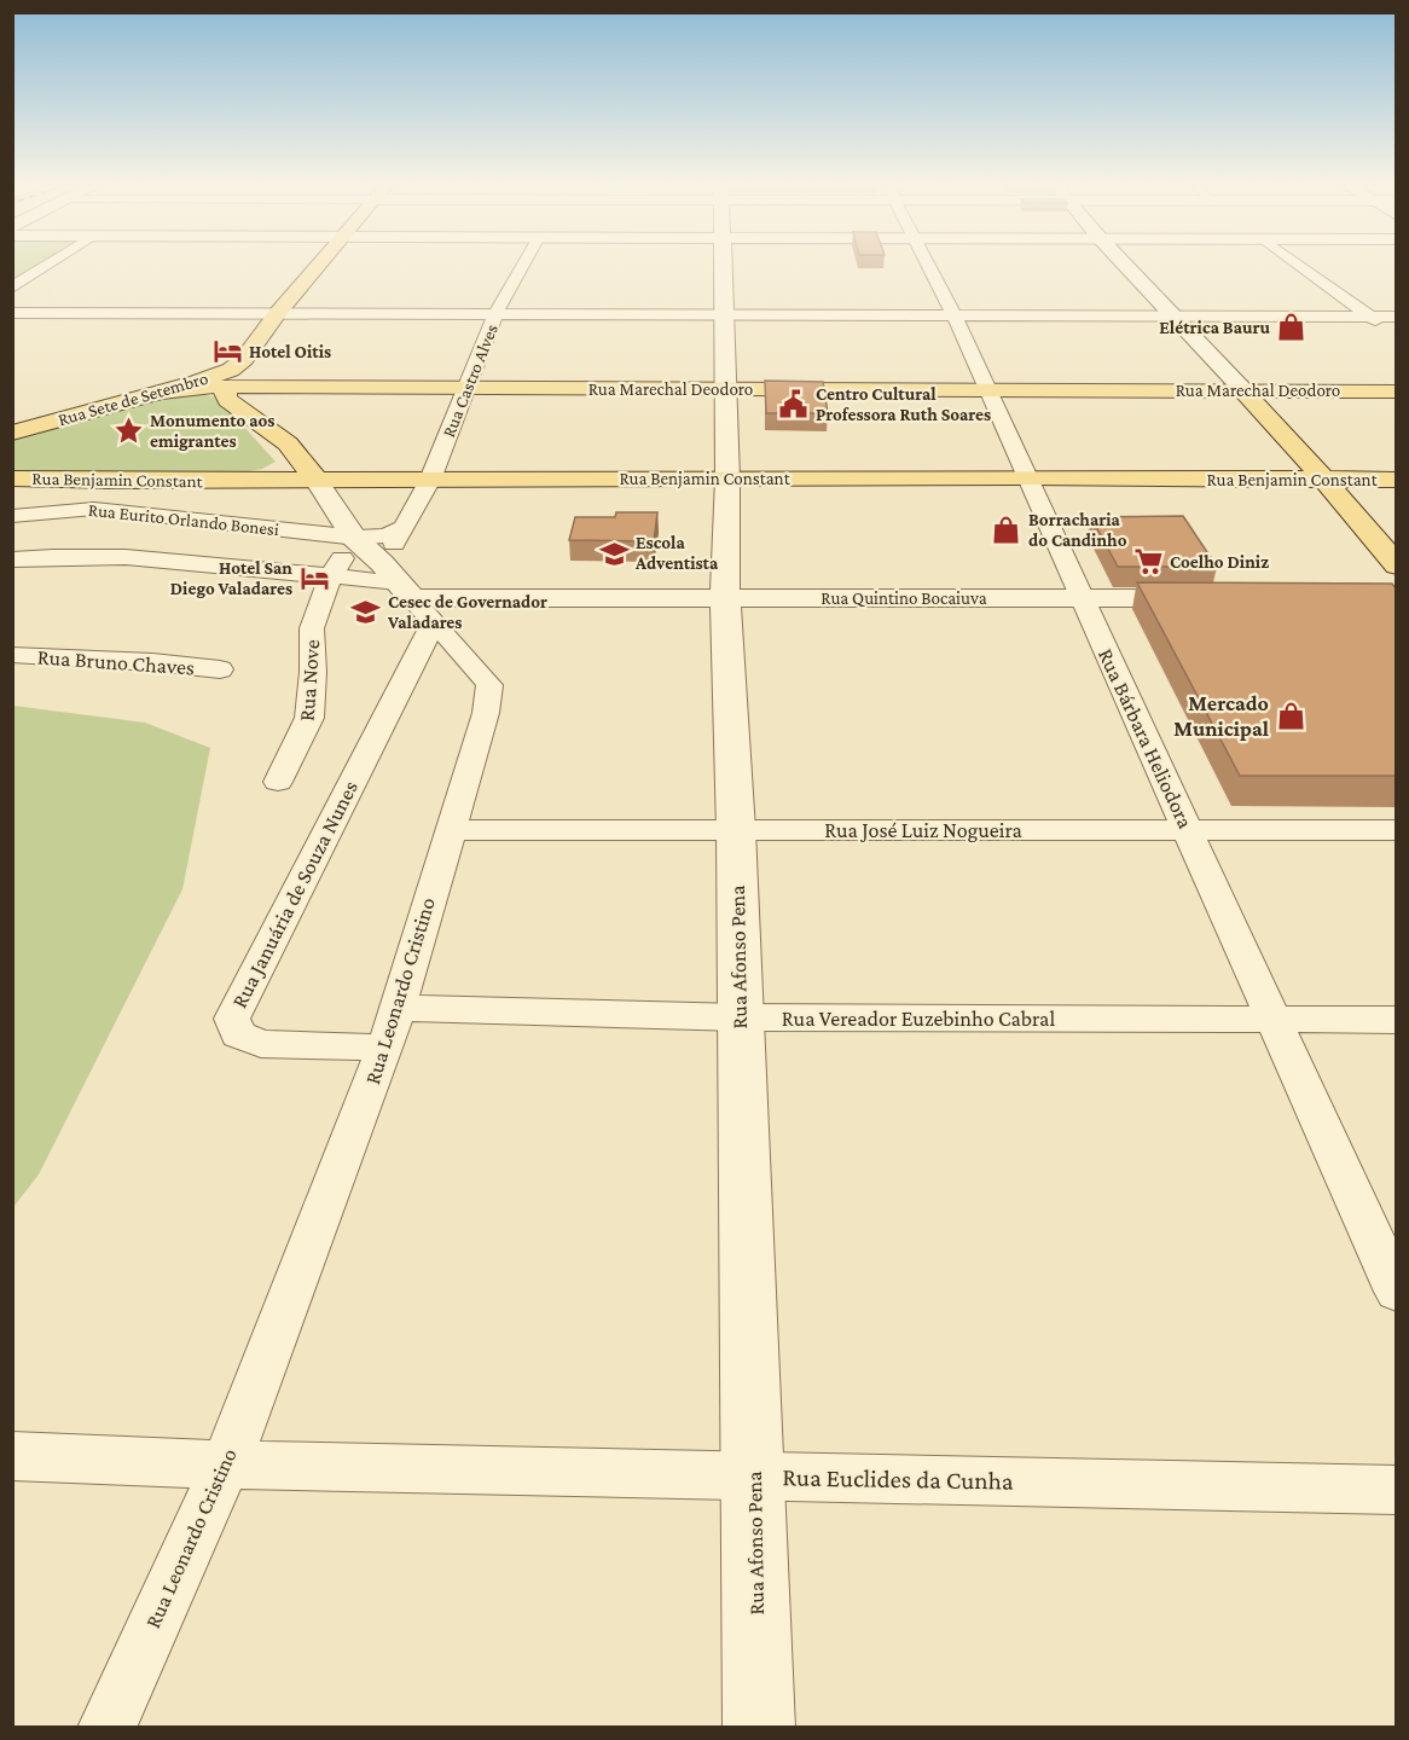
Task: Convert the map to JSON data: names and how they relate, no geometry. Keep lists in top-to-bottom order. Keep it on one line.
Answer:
{"streets":{"main road":["Rua Marechal Deodoro","Rua Sete de Setembro","Rua Benjamin Constant","Rua Leonardo Cristino"],"street":["Rua Castro Alves","Rua Eurito Orlando Bonesi","Rua Quintino Bocaiuva","Rua Bruno Chaves","Rua Nove","Rua Bárbara Heliodora","Rua José Luiz Nogueira","Rua Januária de Souza Nunes","Rua Afonso Pena","Rua Vereador Euzebinho Cabral","Rua Euclides da Cunha"]},"crossings":[["Rua Castro Alves","Rua Marechal Deodoro"],["Rua Castro Alves","Rua Benjamin Constant"],["Rua Castro Alves","Rua Quintino Bocaiuva"],["Rua Castro Alves","Rua Leonardo Cristino"],["Rua Marechal Deodoro","Rua Sete de Setembro"],["Rua Marechal Deodoro","Rua Bárbara Heliodora"],["Rua Marechal Deodoro","Rua Afonso Pena"],["Rua Marechal Deodoro","Rua Leonardo Cristino"],["Rua Sete de Setembro","Rua Leonardo Cristino"],["Rua Benjamin Constant","Rua Bárbara Heliodora"],["Rua Benjamin Constant","Rua Afonso Pena"],["Rua Benjamin Constant","Rua Leonardo Cristino"],["Rua Eurito Orlando Bonesi","Rua Nove"],["Rua Eurito Orlando Bonesi","Rua Leonardo Cristino"],["Rua Quintino Bocaiuva","Rua Bárbara Heliodora"],["Rua Quintino Bocaiuva","Rua Afonso Pena"],["Rua Quintino Bocaiuva","Rua Leonardo Cristino"],["Rua Nove","Rua Leonardo Cristino"],["Rua Bárbara Heliodora","Rua José Luiz Nogueira"],["Rua Bárbara Heliodora","Rua Vereador Euzebinho Cabral"],["Rua José Luiz Nogueira","Rua Afonso Pena"],["Rua José Luiz Nogueira","Rua Leonardo Cristino"],["Rua Januária de Souza Nunes","Rua Leonardo Cristino"],["Rua Afonso Pena","Rua Vereador Euzebinho Cabral"],["Rua Afonso Pena","Rua Euclides da Cunha"],["Rua Leonardo Cristino","Rua Vereador Euzebinho Cabral"],["Rua Leonardo Cristino","Rua Euclides da Cunha"]],"places":{"shop":["Elétrica Bauru","Borracharia do Candinho","Mercado Municipal"],"hotel":["Hotel Oitis","Hotel San Diego Valadares"],"public building":["Centro Cultural Professora Ruth Soares"],"place":["Monumento aos emigrantes"],"school or university":["Escola Adventista","Cesec de Governador Valadares"],"supermarket":["Coelho Diniz"]}}
